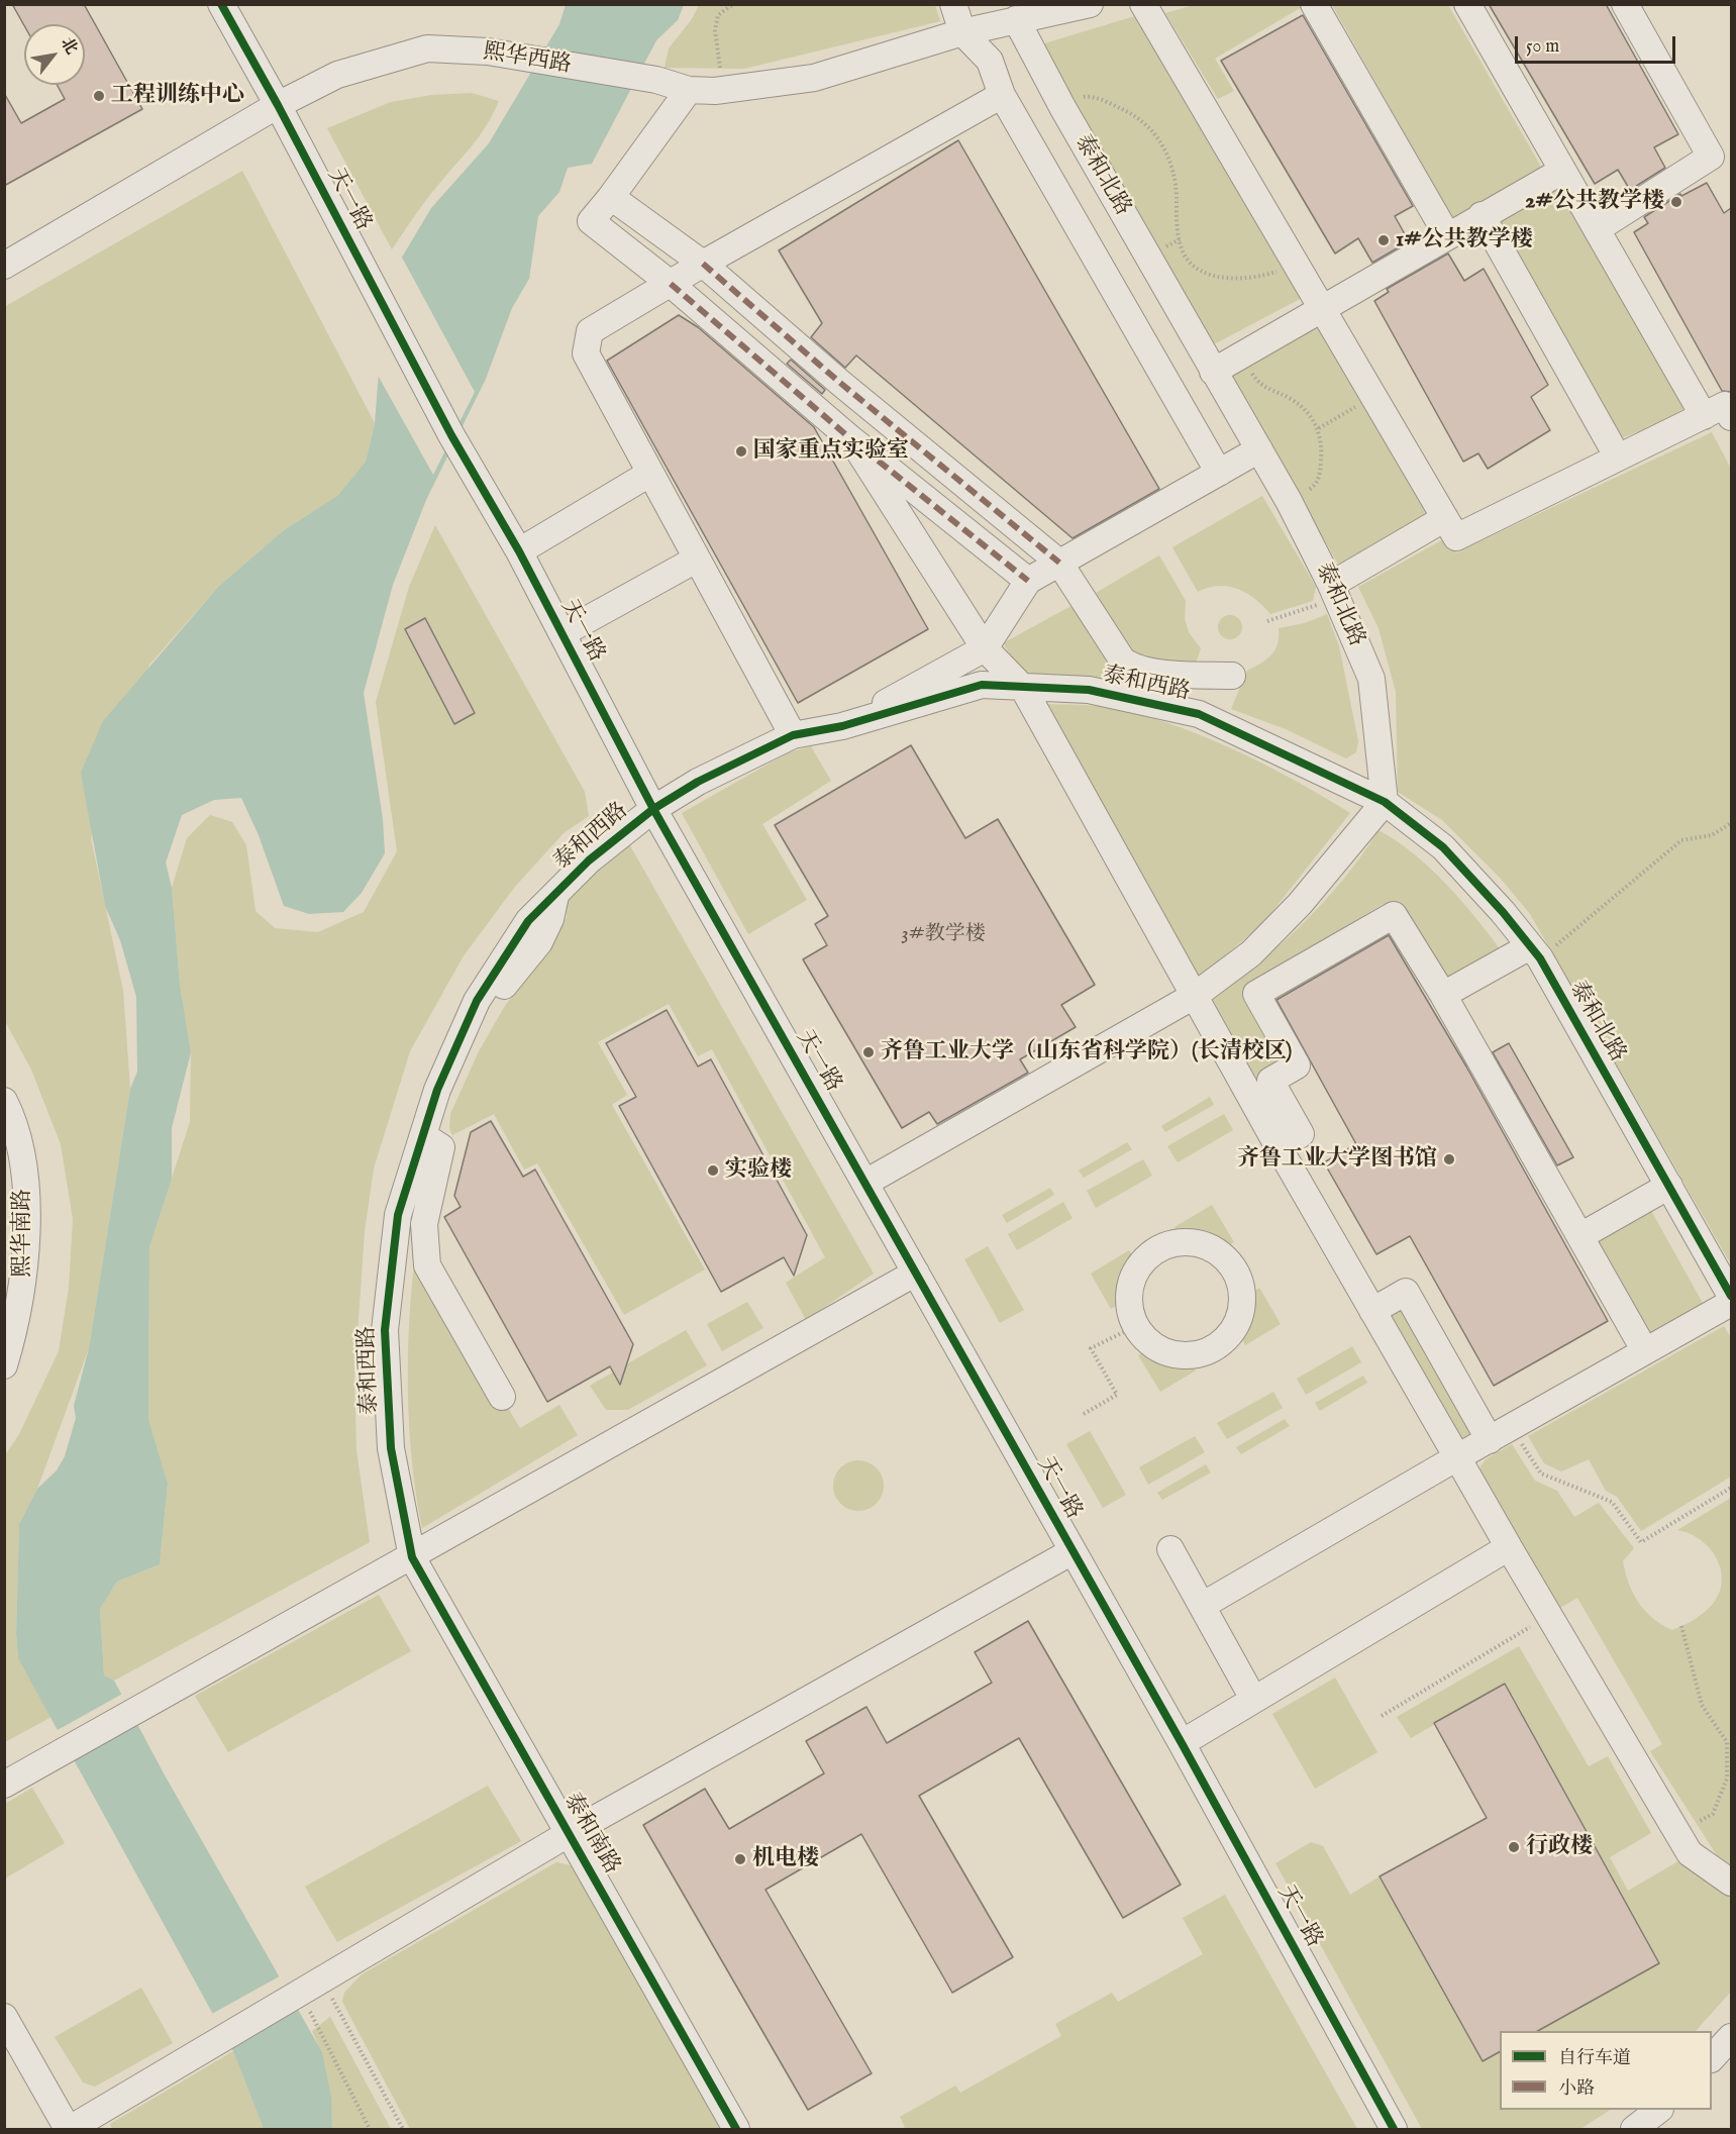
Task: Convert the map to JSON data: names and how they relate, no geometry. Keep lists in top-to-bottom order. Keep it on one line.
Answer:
{"streets":{"street":["熙华西路","泰和北路","天一路","泰和西路","熙华南路","泰和南路"]},"crossings":[["熙华西路","泰和北路"],["熙华西路","天一路"],["泰和北路","泰和西路"],["天一路","泰和西路"],["泰和西路","泰和南路"]],"places":["工程训练中心","2#公共教学楼","1#公共教学楼","国家重点实验室","齐鲁工业大学（山东省科学院）(长清校区)","齐鲁工业大学图书馆","实验楼","行政楼","机电楼"],"house_numbers":["3#教学楼"],"legend":["自行车道","小路"],"scale_bar":"50 m","north":"top right"}
